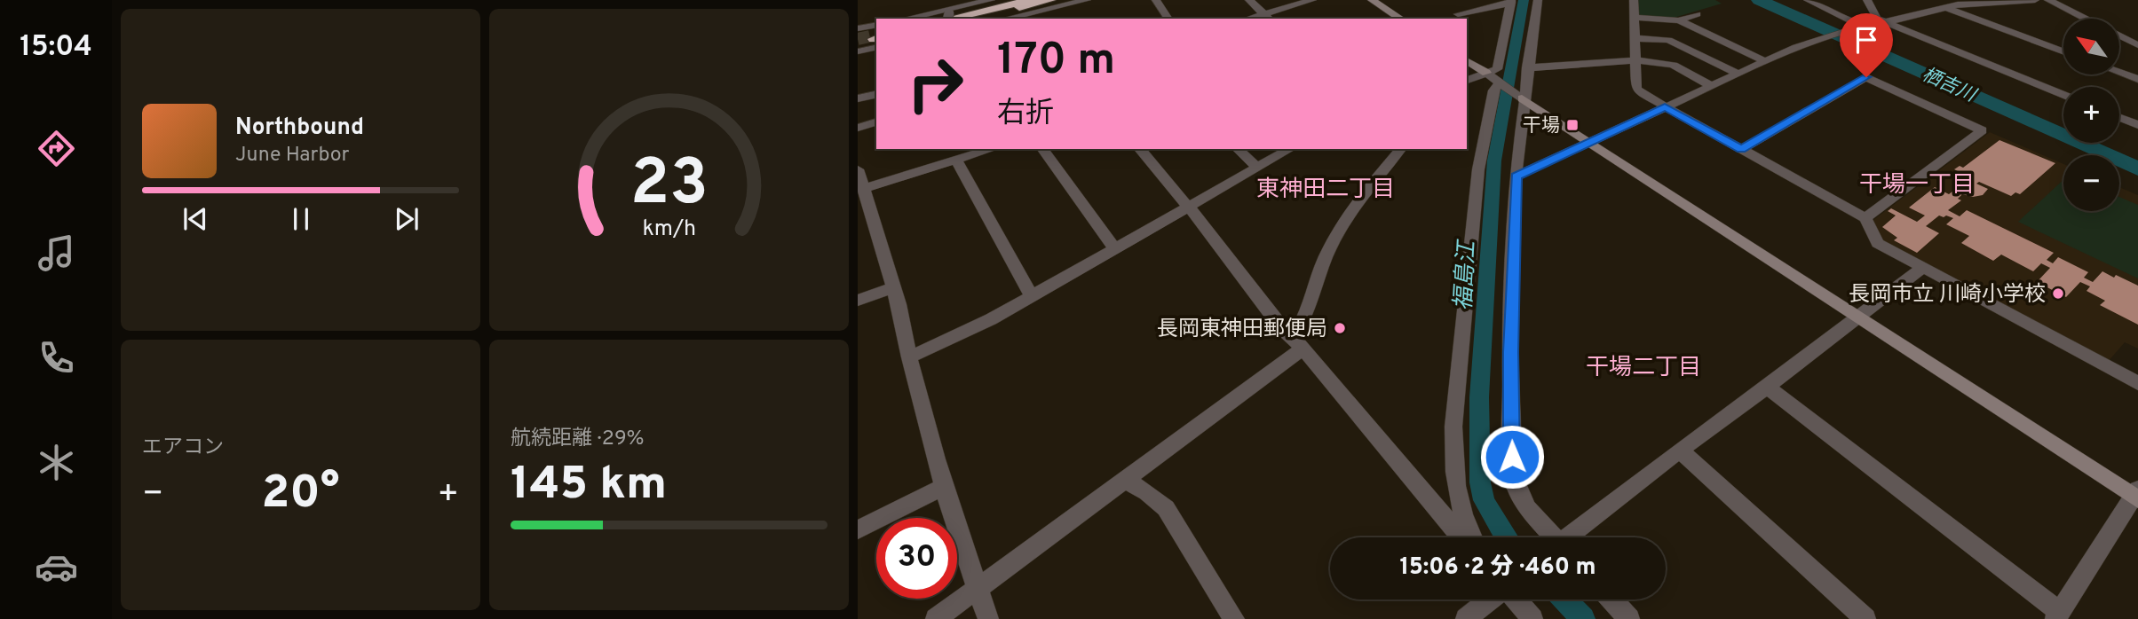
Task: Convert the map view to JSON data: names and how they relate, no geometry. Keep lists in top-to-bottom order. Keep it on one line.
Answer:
{"districts":["干場一丁目","東神田二丁目","干場二丁目"],"water":["栖吉川","福島江"],"places":{"transit":["干場"],"other":["長岡市立 川崎小学校","長岡東神田郵便局"]},"north":"top left","page":{"tabs":"15:04","map_buttons":["+","−"],"turn":["170 m","右折"],"song":["Northbound","June Harbor"],"tile":["エアコン",["航続距離 · 29%","145 km"]],"heat":["−","20°","+"],"limit":"30","trip":"15:06 · 2 分 · 460 m","gauge":["23","km/h"]}}
